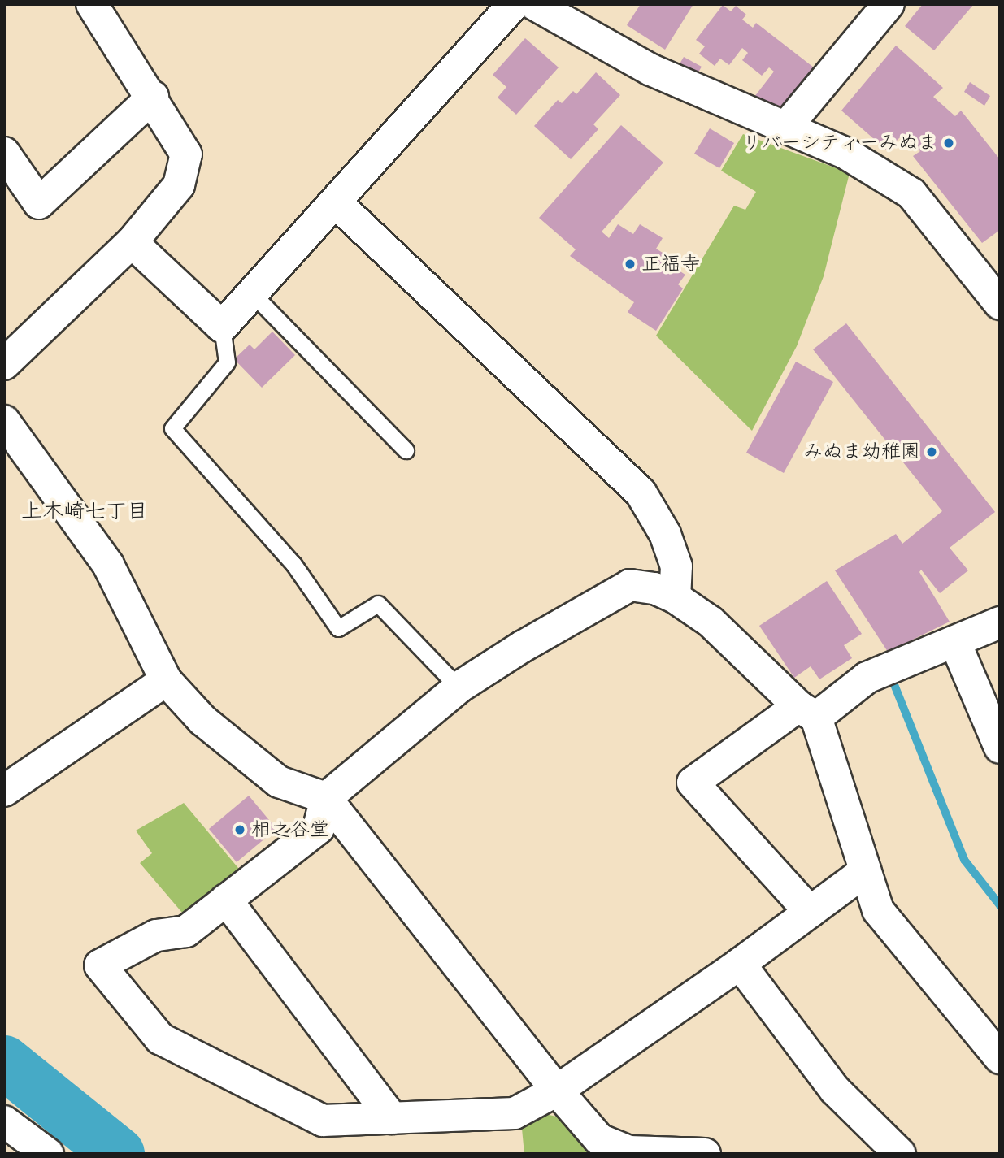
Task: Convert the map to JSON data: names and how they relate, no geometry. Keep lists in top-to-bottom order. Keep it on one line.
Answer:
{"districts":["上木崎七丁目"],"places":["リバーシティーみぬま","正福寺","みぬま幼稚園","相之谷堂"]}
